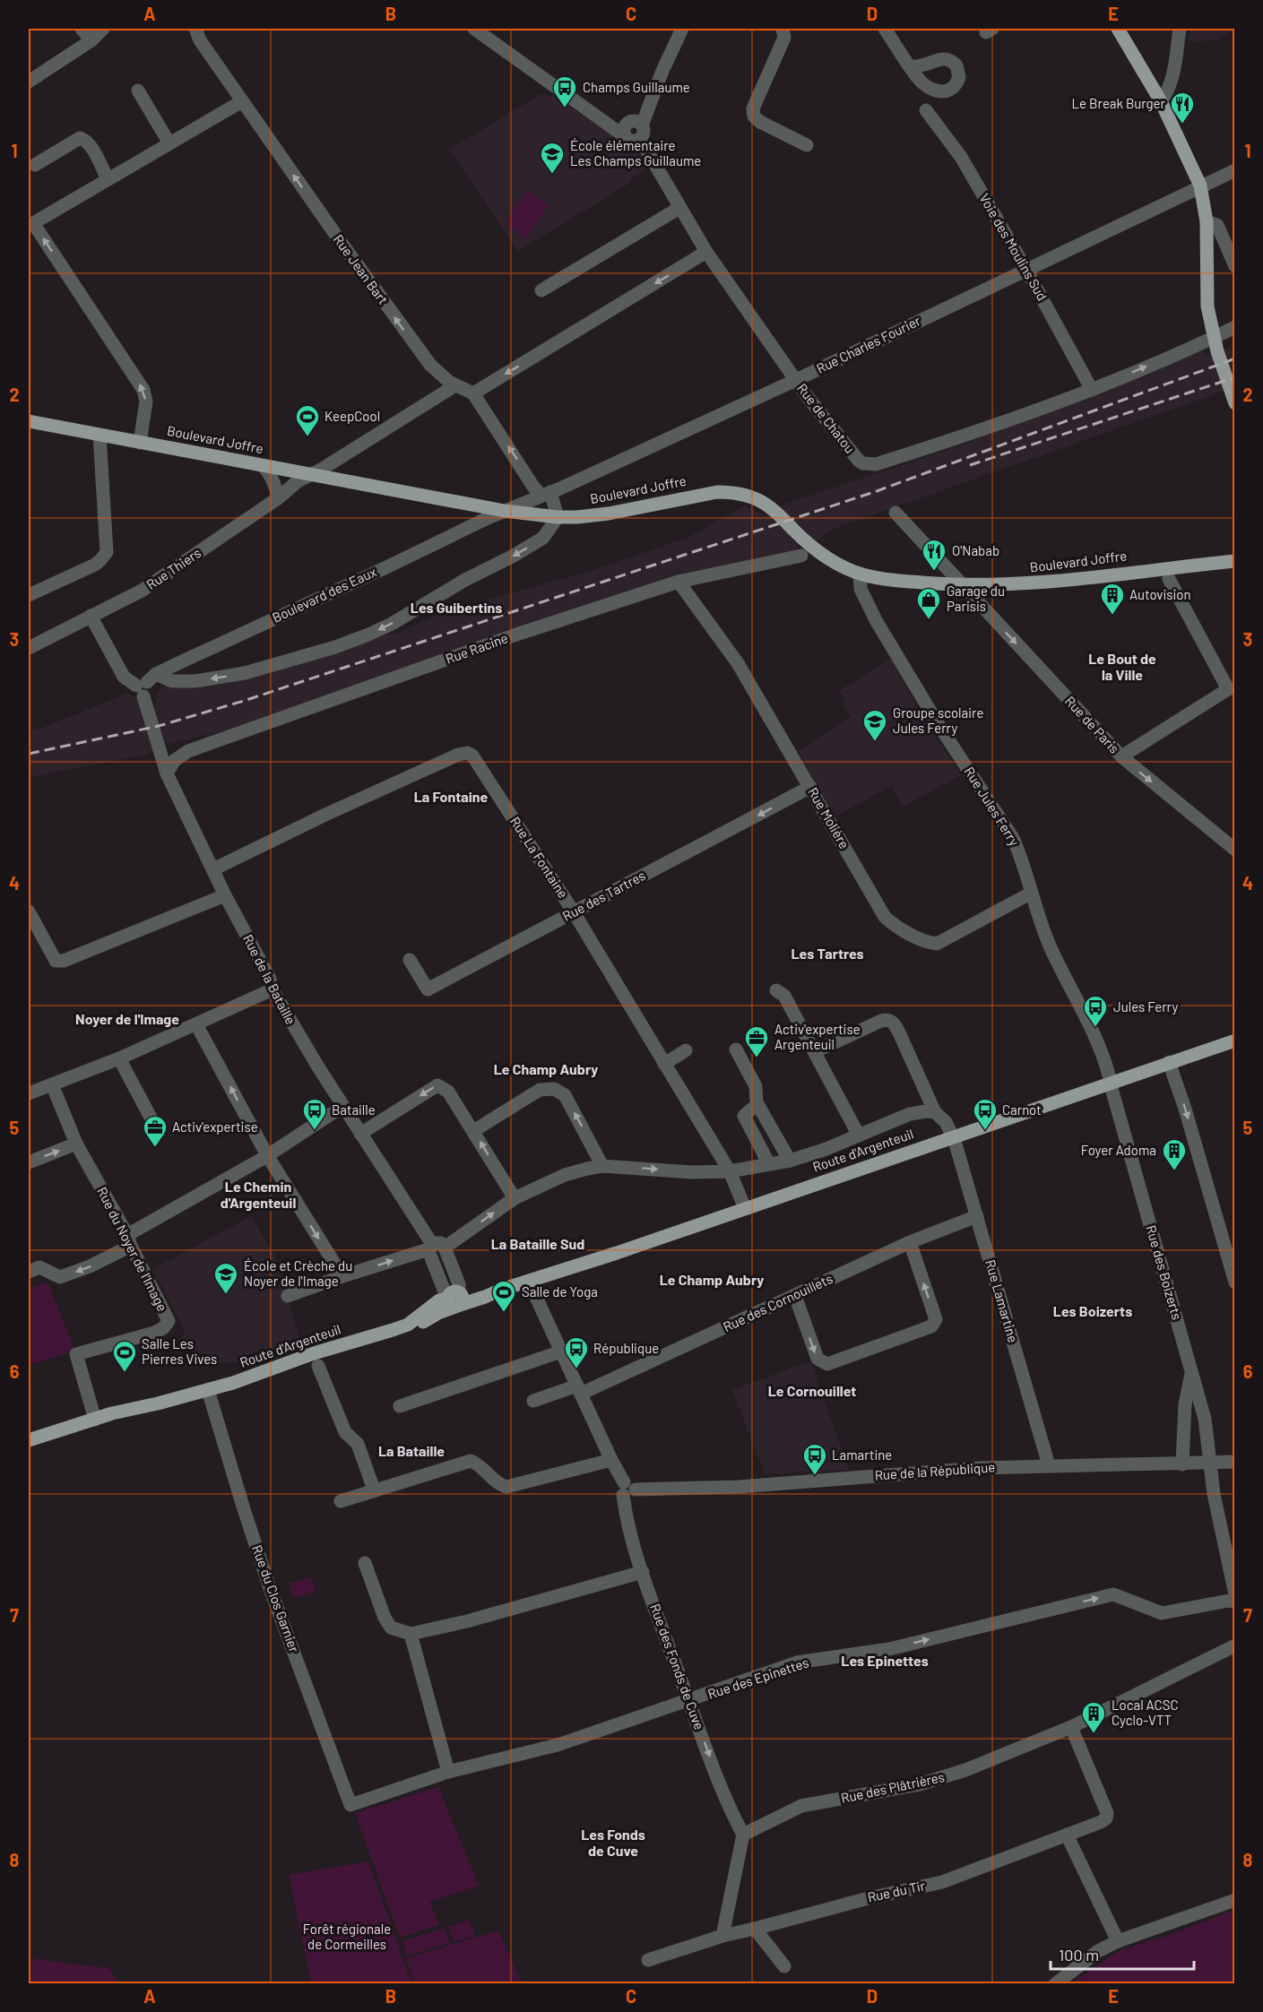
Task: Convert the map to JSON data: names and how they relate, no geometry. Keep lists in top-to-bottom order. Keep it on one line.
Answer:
{"streets":{"main road":["Boulevard Joffre","Route d'Argenteuil"],"street":["Voie des Moulins Sud","Rue Jean Bart","Rue Charles Fourier","Rue de Chatou","Rue Thiers","Boulevard des Eaux","Rue Racine","Rue de Paris","Rue Jules Ferry","Rue Molière","Rue La Fontaine","Rue des Tartres","Rue de la Bataille","Rue du Noyer de l'Image","Rue des Boizerts","Rue Lamartine","Rue des Cornouillets","Rue de la République","Rue du Clos Garnier","Rue des Fonds de Cuve","Rue des Epinettes","Rue des Plâtrières","Rue du Tir"]},"crossings":[["Voie des Moulins Sud","Rue Charles Fourier"],["Voie des Moulins Sud","Rue de Chatou"],["Rue Jean Bart","Rue Thiers"],["Rue Charles Fourier","Rue de Chatou"],["Rue Charles Fourier","Boulevard Joffre"],["Rue Charles Fourier","Boulevard des Eaux"],["Boulevard Joffre","Rue Thiers"],["Boulevard Joffre","Boulevard des Eaux"],["Boulevard Joffre","Rue de Paris"],["Boulevard Joffre","Rue Jules Ferry"],["Rue Thiers","Rue de la Bataille"],["Boulevard des Eaux","Rue de la Bataille"],["Rue Racine","Rue Molière"],["Rue Racine","Rue de la Bataille"],["Rue Jules Ferry","Rue Molière"],["Rue Jules Ferry","Route d'Argenteuil"],["Rue Jules Ferry","Rue des Boizerts"],["Rue Molière","Rue des Tartres"],["Rue La Fontaine","Rue des Tartres"],["Rue La Fontaine","Rue de la Bataille"],["Rue La Fontaine","Route d'Argenteuil"],["Rue de la Bataille","Route d'Argenteuil"],["Route d'Argenteuil","Rue du Noyer de l'Image"],["Route d'Argenteuil","Rue des Boizerts"],["Route d'Argenteuil","Rue Lamartine"],["Route d'Argenteuil","Rue du Clos Garnier"],["Rue des Boizerts","Rue de la République"],["Rue Lamartine","Rue des Cornouillets"],["Rue Lamartine","Rue de la République"],["Rue de la République","Rue des Fonds de Cuve"],["Rue du Clos Garnier","Rue des Epinettes"],["Rue des Fonds de Cuve","Rue des Epinettes"],["Rue des Fonds de Cuve","Rue des Plâtrières"],["Rue des Plâtrières","Rue du Tir"]],"one_way":["Rue Jean Bart","Rue de Paris","Rue des Tartres","Rue des Fonds de Cuve","Rue des Epinettes"],"districts":["Les Guibertins","Le Bout de la Ville","La Fontaine","Les Tartres","Noyer de l'Image","Le Champ Aubry","Le Chemin d'Argenteuil","La Bataille Sud","Le Champ Aubry","Les Boizerts","Le Cornouillet","La Bataille","Les Epinettes","Les Fonds de Cuve"],"parks":["Forêt régionale de Cormeilles"],"places":{"bus stop":["Champs Guillaume","Jules Ferry","Bataille","Carnot","République","Lamartine"],"restaurant":["Le Break Burger","O'Nabab"],"school or university":["École élémentaire Les Champs Guillaume","Groupe scolaire Jules Ferry","École et Crèche du Noyer de l'Image"],"sports":["KeepCool","Salle de Yoga","Salle Les Pierres Vives"],"building":["Autovision","Foyer Adoma","Local ACSC Cyclo-VTT"],"shop":["Garage du Parisis"],"office":["Activ'expertise Argenteuil","Activ'expertise"]},"scale_bar":"100 m","grid":{"columns":["A","B","C","D","E"],"rows":["1","2","3","4","5","6","7","8"]}}
